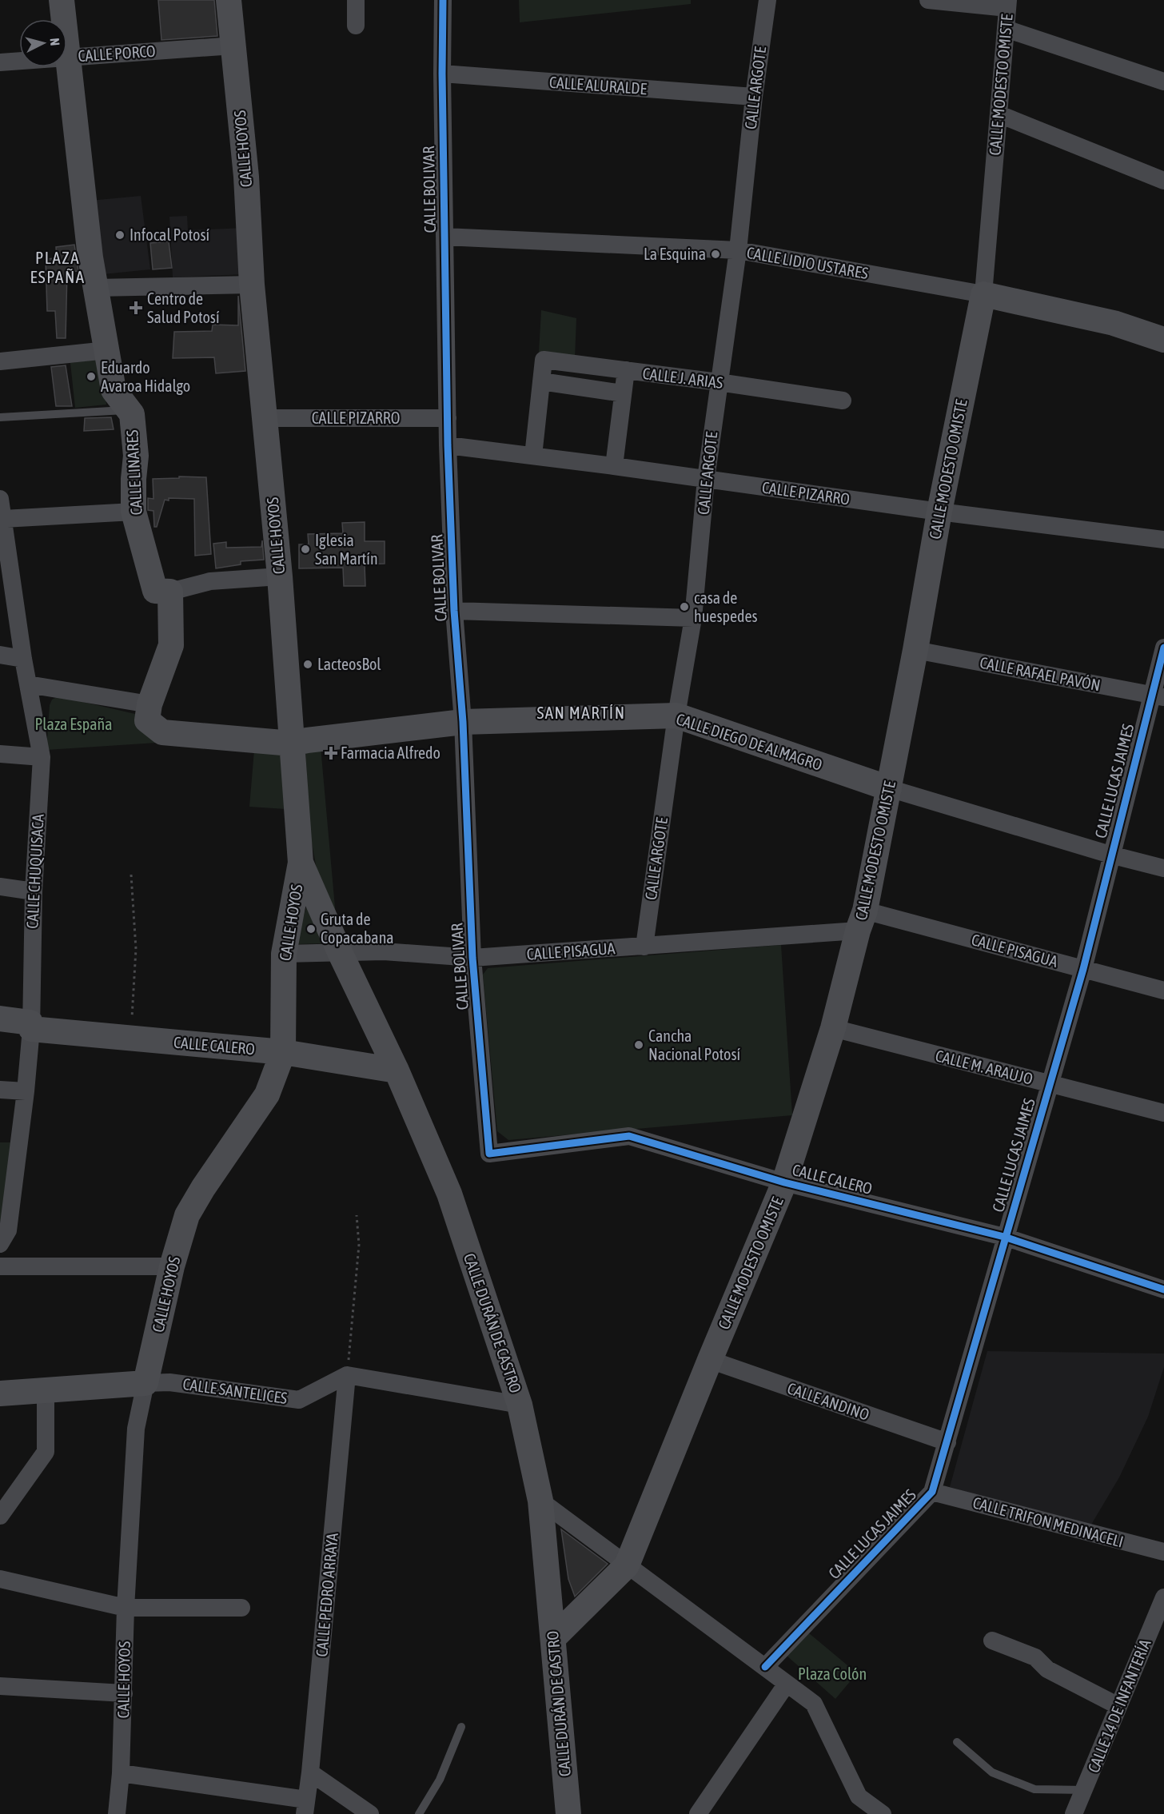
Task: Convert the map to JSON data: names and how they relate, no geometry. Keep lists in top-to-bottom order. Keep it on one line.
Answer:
{"streets":{"main road":["CALLE MODESTO OMISTE","CALLE HOYOS","CALLE LIDIO USTARES","CALLE LINARES","CALLE DIEGO DE ALMAGRO","CALLE CALERO","CALLE DURÁN DE CASTRO","CALLE SANTELICES"],"street":["CALLE PORCO","CALLE ALURALDE","CALLE ARGOTE","CALLE BOLIVAR","CALLE J. ARIAS","CALLE PIZARRO","CALLE RAFAEL PAVÓN","CALLE LUCAS JAIMES","CALLE CHUQUISACA","CALLE PISAGUA","CALLE M. ARAUJO","CALLE ANDINO","CALLE TRIFON MEDINACELI","CALLE PEDRO ARRAYA","CALLE 14 DE INFANTERÍA"]},"crossings":[["CALLE PORCO","CALLE HOYOS"],["CALLE PORCO","CALLE LINARES"],["CALLE MODESTO OMISTE","CALLE LIDIO USTARES"],["CALLE MODESTO OMISTE","CALLE PIZARRO"],["CALLE MODESTO OMISTE","CALLE RAFAEL PAVÓN"],["CALLE MODESTO OMISTE","CALLE DIEGO DE ALMAGRO"],["CALLE MODESTO OMISTE","CALLE PISAGUA"],["CALLE MODESTO OMISTE","CALLE CALERO"],["CALLE MODESTO OMISTE","CALLE M. ARAUJO"],["CALLE MODESTO OMISTE","CALLE DURÁN DE CASTRO"],["CALLE MODESTO OMISTE","CALLE ANDINO"],["CALLE ALURALDE","CALLE ARGOTE"],["CALLE ALURALDE","CALLE BOLIVAR"],["CALLE ARGOTE","CALLE LIDIO USTARES"],["CALLE ARGOTE","CALLE J. ARIAS"],["CALLE ARGOTE","CALLE PIZARRO"],["CALLE ARGOTE","CALLE DIEGO DE ALMAGRO"],["CALLE ARGOTE","CALLE PISAGUA"],["CALLE HOYOS","CALLE PIZARRO"],["CALLE HOYOS","CALLE DIEGO DE ALMAGRO"],["CALLE HOYOS","CALLE PISAGUA"],["CALLE HOYOS","CALLE CALERO"],["CALLE HOYOS","CALLE DURÁN DE CASTRO"],["CALLE HOYOS","CALLE SANTELICES"],["CALLE BOLIVAR","CALLE LIDIO USTARES"],["CALLE BOLIVAR","CALLE PIZARRO"],["CALLE BOLIVAR","CALLE DIEGO DE ALMAGRO"],["CALLE BOLIVAR","CALLE PISAGUA"],["CALLE BOLIVAR","CALLE CALERO"],["CALLE J. ARIAS","CALLE PIZARRO"],["CALLE RAFAEL PAVÓN","CALLE LUCAS JAIMES"],["CALLE DIEGO DE ALMAGRO","CALLE LUCAS JAIMES"],["CALLE LUCAS JAIMES","CALLE PISAGUA"],["CALLE LUCAS JAIMES","CALLE CALERO"],["CALLE LUCAS JAIMES","CALLE M. ARAUJO"],["CALLE LUCAS JAIMES","CALLE ANDINO"],["CALLE LUCAS JAIMES","CALLE TRIFON MEDINACELI"],["CALLE CHUQUISACA","CALLE CALERO"],["CALLE PISAGUA","CALLE DURÁN DE CASTRO"],["CALLE CALERO","CALLE DURÁN DE CASTRO"],["CALLE SANTELICES","CALLE PEDRO ARRAYA"]],"districts":["PLAZA ESPAÑA","SAN MARTÍN"],"parks":["Plaza España","Plaza Colón"],"places":{"other":["Infocal Potosí","La Esquina","Eduardo Avaroa Hidalgo","Iglesia San Martín","casa de huespedes","LacteosBol","Gruta de Copacabana","Cancha Nacional Potosí"],"health":["Centro de Salud Potosí","Farmacia Alfredo"]},"north":"right"}
